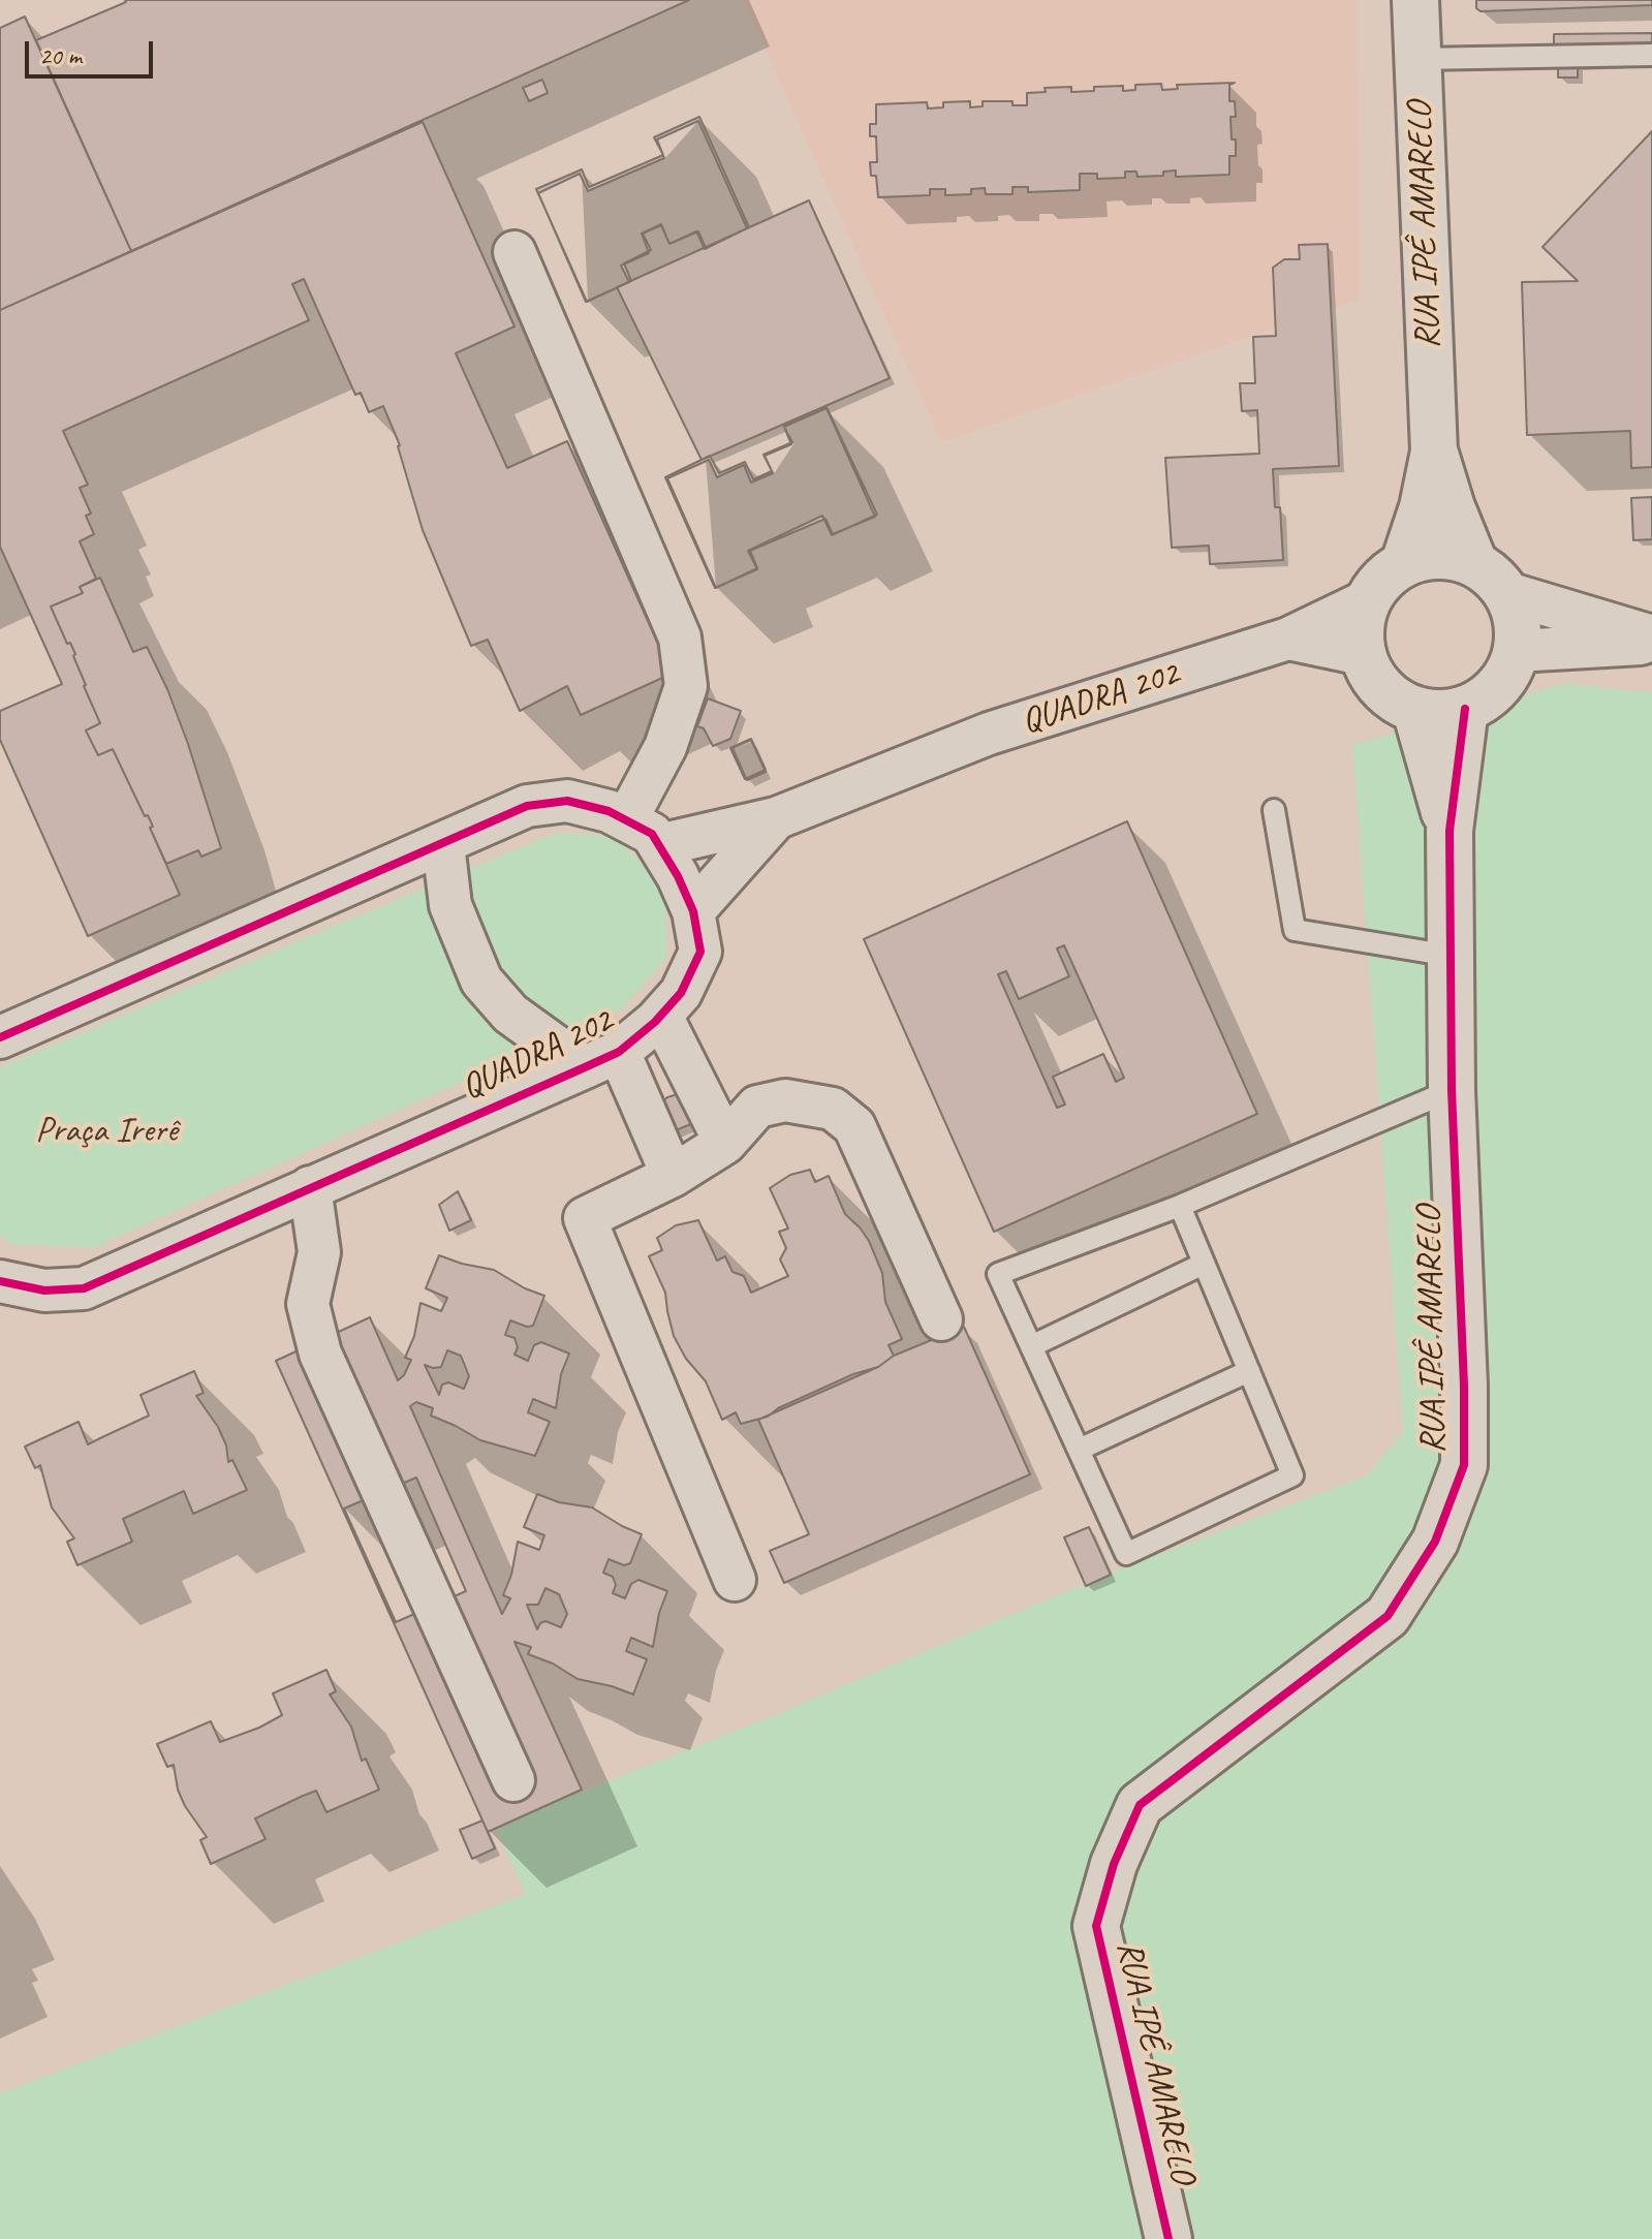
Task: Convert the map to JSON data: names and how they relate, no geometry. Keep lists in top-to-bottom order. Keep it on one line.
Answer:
{"streets":{"street":["RUA IPÊ AMARELO","QUADRA 202"]},"crossings":[["RUA IPÊ AMARELO","QUADRA 202"]],"parks":["Praça Irerê"],"scale_bar":"20 m"}
